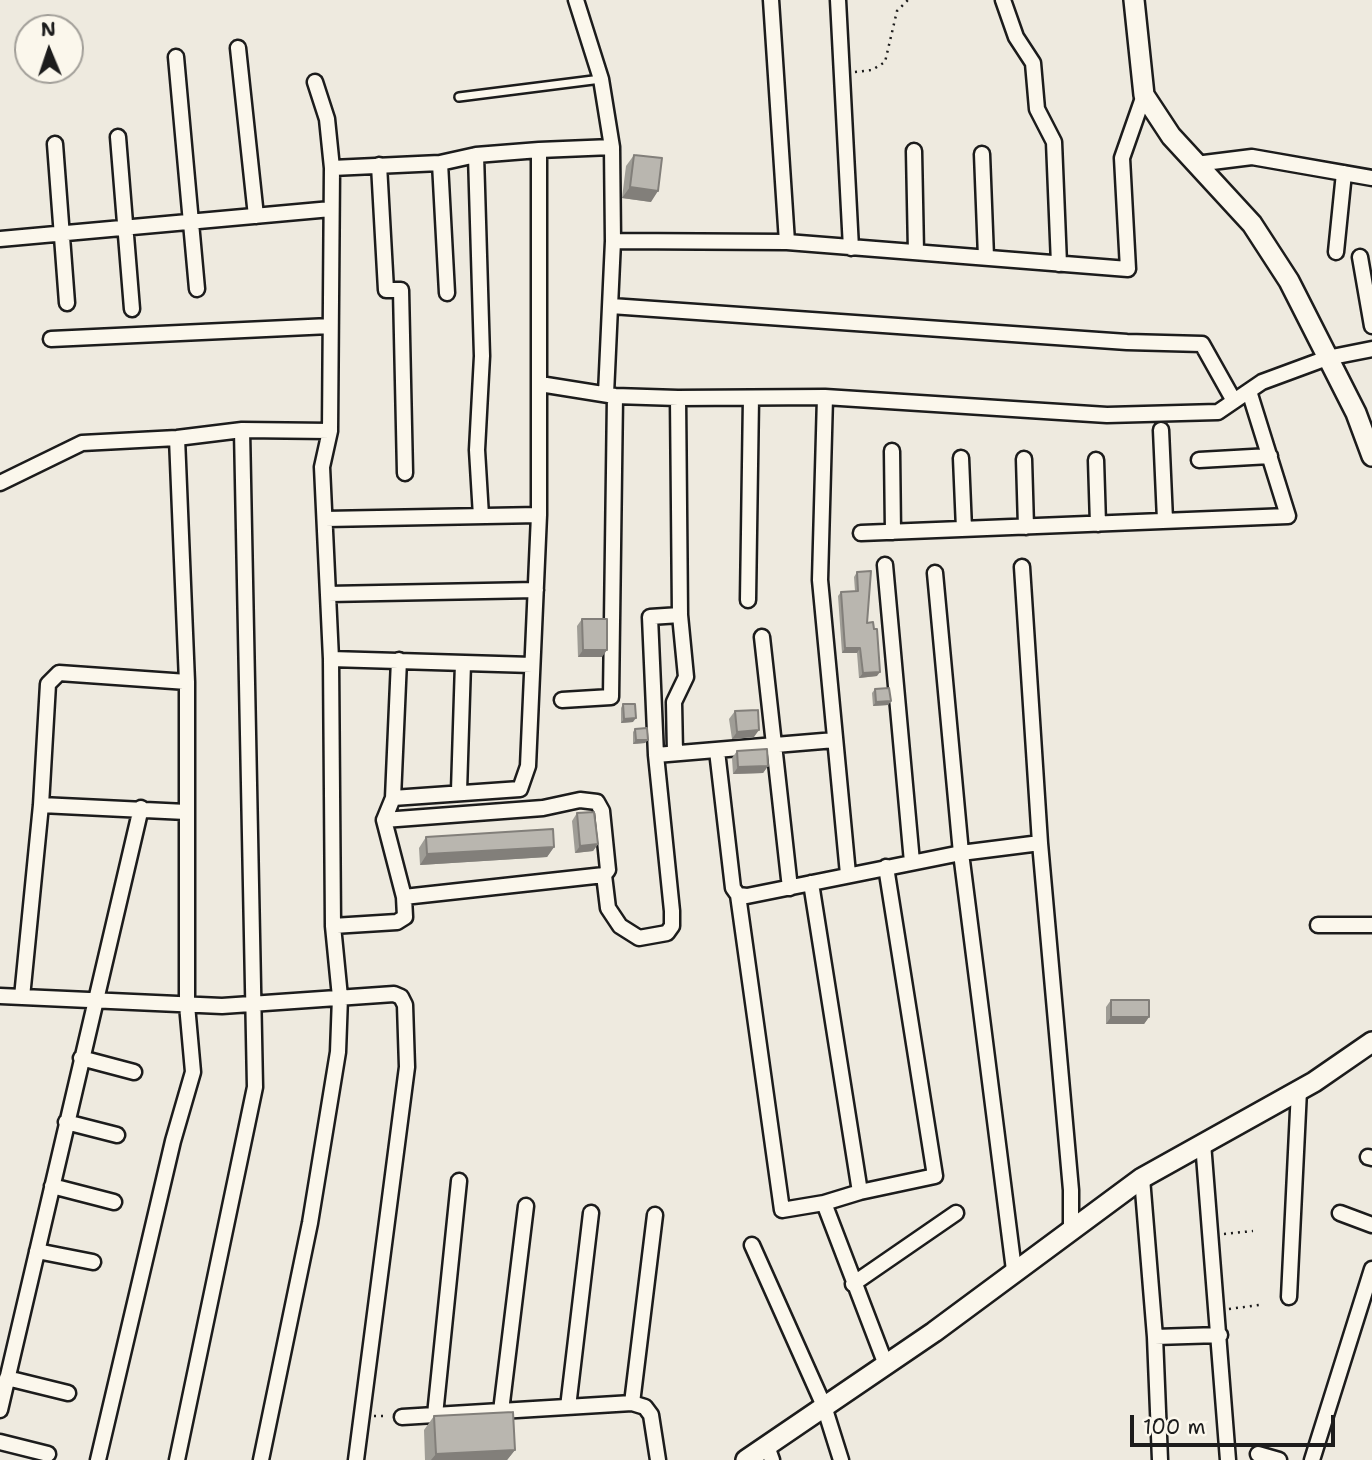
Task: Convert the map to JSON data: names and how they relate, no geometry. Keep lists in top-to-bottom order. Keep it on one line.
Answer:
{"scale_bar":"100 m","north":"top"}
